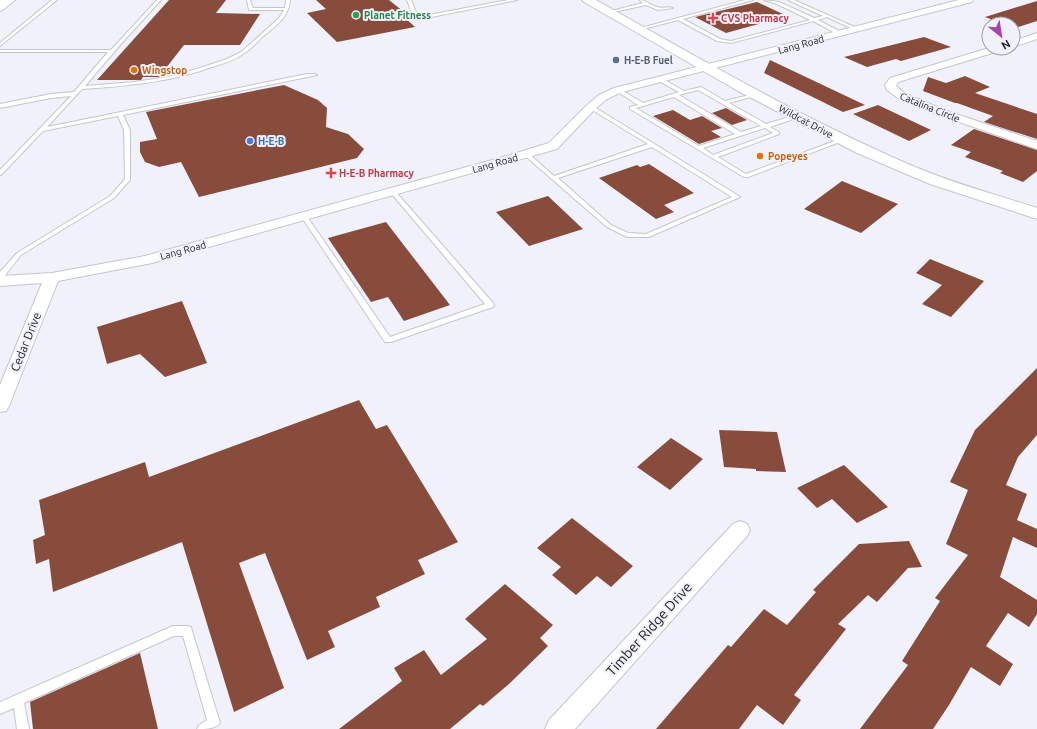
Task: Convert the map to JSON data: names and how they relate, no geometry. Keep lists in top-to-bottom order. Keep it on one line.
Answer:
{"streets":{"main road":["Wildcat Drive"],"street":["Lang Road","Catalina Circle","Cedar Drive","Timber Ridge Drive"]},"crossings":[["Lang Road","Wildcat Drive"],["Lang Road","Cedar Drive"]],"places":{"other":["Planet Fitness","H-E-B Fuel","Wingstop","H-E-B","Popeyes"],"health":["CVS Pharmacy","H-E-B Pharmacy"]},"north":"bottom right"}
